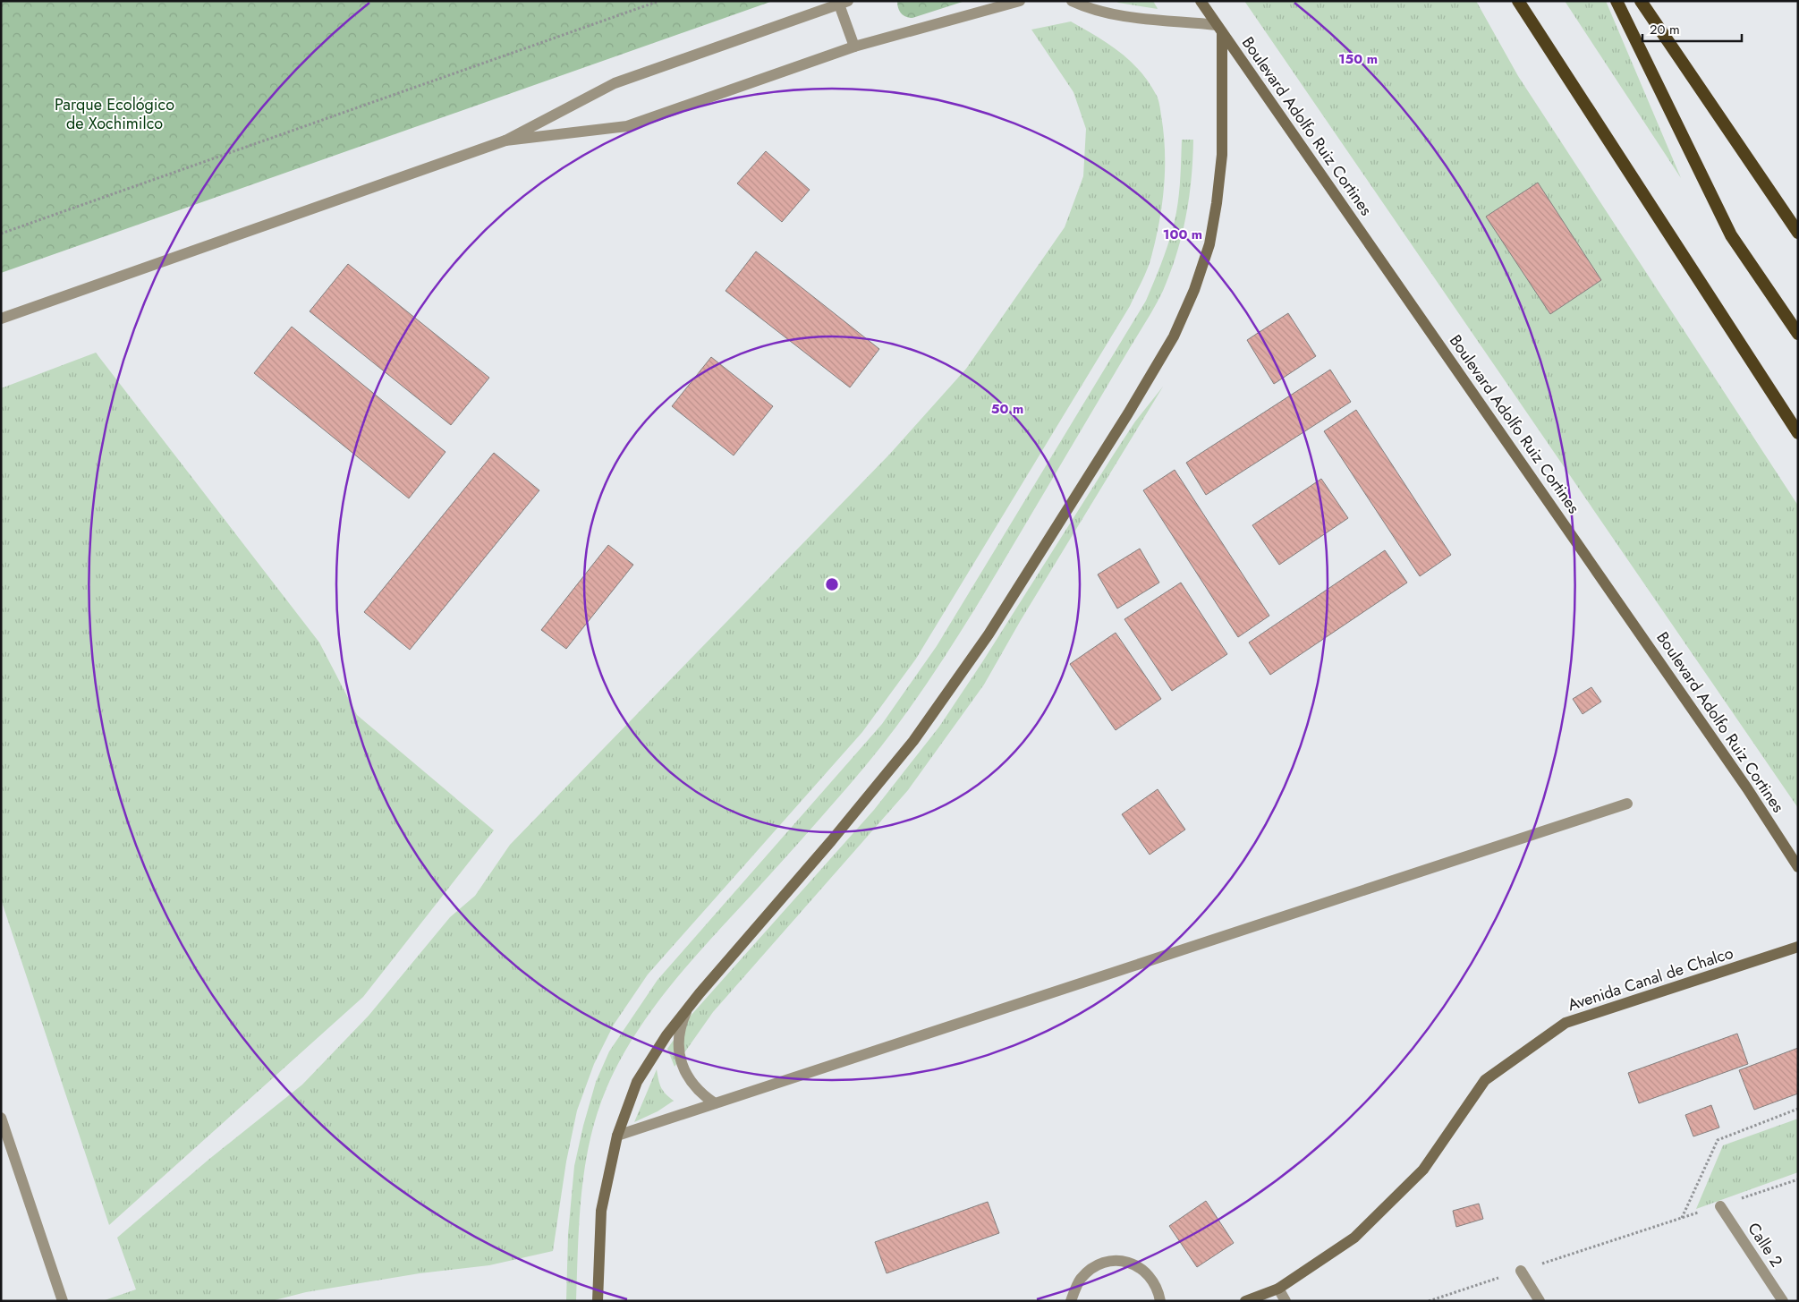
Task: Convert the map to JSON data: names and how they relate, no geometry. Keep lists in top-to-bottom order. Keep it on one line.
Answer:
{"streets":{"main road":["Boulevard Adolfo Ruiz Cortines","Avenida Canal de Chalco"],"street":["Calle 2"]},"parks":["Parque Ecológico de Xochimilco"],"scale_bar":"20 m","rings":["150 m","100 m","50 m"]}
